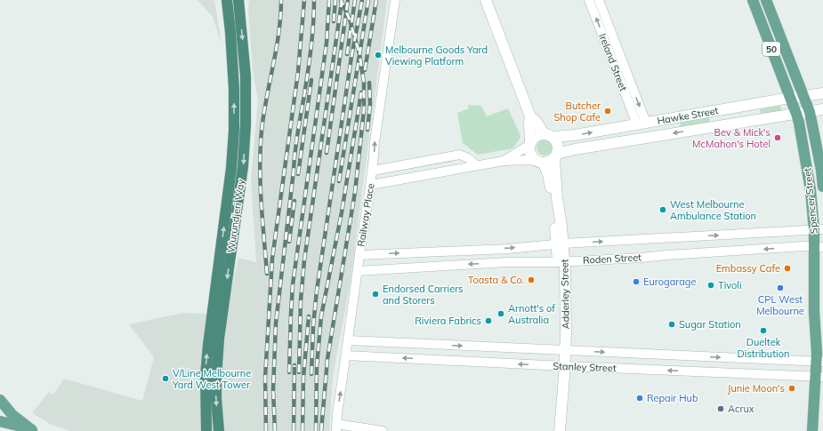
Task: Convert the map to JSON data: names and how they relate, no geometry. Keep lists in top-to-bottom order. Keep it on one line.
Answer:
{"streets":{"highway":["Wurundjeri Way"],"main road":["50","Spencer Street"],"street":["Ireland Street","Hawke Street","Railway Place","Roden Street","Adderley Street","Stanley Street"]},"crossings":[["Ireland Street","Hawke Street"],["Hawke Street","Spencer Street"],["Hawke Street","Adderley Street"],["Spencer Street","Roden Street"],["Spencer Street","Stanley Street"],["Railway Place","Roden Street"],["Railway Place","Stanley Street"],["Roden Street","Adderley Street"],["Adderley Street","Stanley Street"]],"one_way":["Railway Place"],"places":["Melbourne Goods Yard Viewing Platform","Butcher Shop Cafe","Bev & Mick's McMahon's Hotel","West Melbourne Ambulance Station","Embassy Cafe","Toasta & Co.","Eurogarage","Tivoli","CPL West Melbourne","Endorsed Carriers and Storers","Arnott's of Australia","Riviera Fabrics","Sugar Station","Dueltek Distribution","V/Line Melbourne Yard West Tower","Junie Moon's","Repair Hub","Acrux"]}
